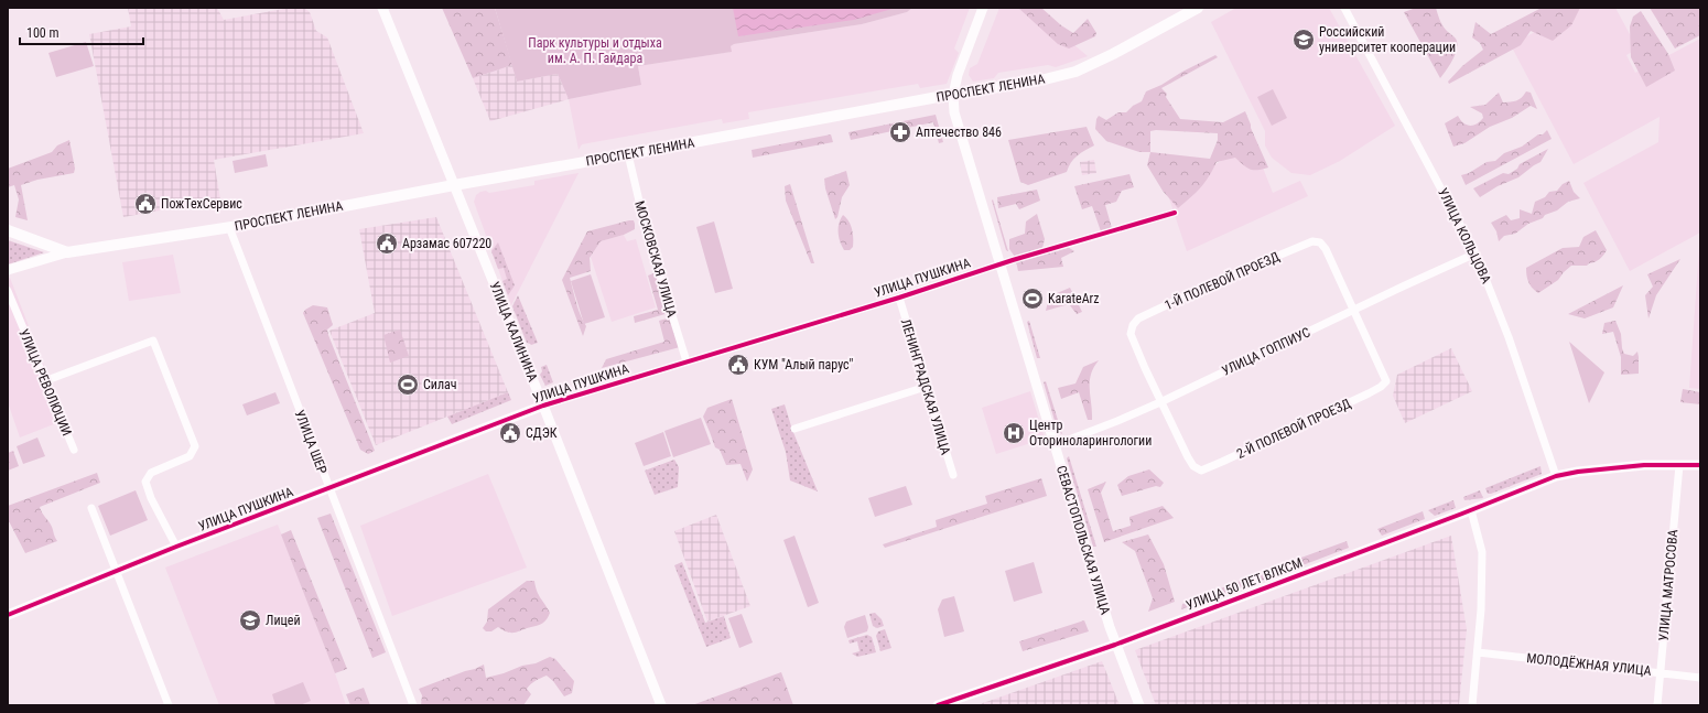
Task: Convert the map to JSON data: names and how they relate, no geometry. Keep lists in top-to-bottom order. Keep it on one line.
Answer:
{"streets":{"main road":["ПРОСПЕКТ ЛЕНИНА"],"street":["УЛИЦА КОЛЬЦОВА","МОСКОВСКАЯ УЛИЦА","УЛИЦА ПУШКИНА","1-Й ПОЛЕВОЙ ПРОЕЗД","УЛИЦА КАЛИНИНА","УЛИЦА ГОППИУС","УЛИЦА РЕВОЛЮЦИИ","ЛЕНИНГРАДСКАЯ УЛИЦА","2-Й ПОЛЕВОЙ ПРОЕЗД","УЛИЦА ШЕР","СЕВАСТОПОЛЬСКАЯ УЛИЦА","УЛИЦА 50 ЛЕТ ВЛКСМ","УЛИЦА МАТРОСОВА","МОЛОДЁЖНАЯ УЛИЦА"]},"crossings":[["ПРОСПЕКТ ЛЕНИНА","МОСКОВСКАЯ УЛИЦА"],["ПРОСПЕКТ ЛЕНИНА","УЛИЦА КАЛИНИНА"],["ПРОСПЕКТ ЛЕНИНА","УЛИЦА ШЕР"],["ПРОСПЕКТ ЛЕНИНА","СЕВАСТОПОЛЬСКАЯ УЛИЦА"],["УЛИЦА КОЛЬЦОВА","УЛИЦА ГОППИУС"],["УЛИЦА КОЛЬЦОВА","УЛИЦА 50 ЛЕТ ВЛКСМ"],["МОСКОВСКАЯ УЛИЦА","УЛИЦА ПУШКИНА"],["УЛИЦА ПУШКИНА","УЛИЦА КАЛИНИНА"],["УЛИЦА ПУШКИНА","ЛЕНИНГРАДСКАЯ УЛИЦА"],["УЛИЦА ПУШКИНА","УЛИЦА ШЕР"],["УЛИЦА ПУШКИНА","СЕВАСТОПОЛЬСКАЯ УЛИЦА"],["1-Й ПОЛЕВОЙ ПРОЕЗД","УЛИЦА ГОППИУС"],["1-Й ПОЛЕВОЙ ПРОЕЗД","2-Й ПОЛЕВОЙ ПРОЕЗД"],["УЛИЦА ГОППИУС","2-Й ПОЛЕВОЙ ПРОЕЗД"],["УЛИЦА ГОППИУС","СЕВАСТОПОЛЬСКАЯ УЛИЦА"],["СЕВАСТОПОЛЬСКАЯ УЛИЦА","УЛИЦА 50 ЛЕТ ВЛКСМ"],["УЛИЦА 50 ЛЕТ ВЛКСМ","УЛИЦА МАТРОСОВА"],["УЛИЦА МАТРОСОВА","МОЛОДЁЖНАЯ УЛИЦА"]],"parks":["Парк культуры и отдыха им. А. П. Гайдара"],"places":{"school or university":["Российский университет кооперации","Лицей"],"pharmacy":["Аптечество 846"],"public building":["ПожТехСервис","Арзамас 607220","КУМ \"Алый парус\"","СДЭК"],"sports":["KarateArz","Силач"],"hospital":["Центр Оториноларингологии"]},"scale_bar":"100 m"}
